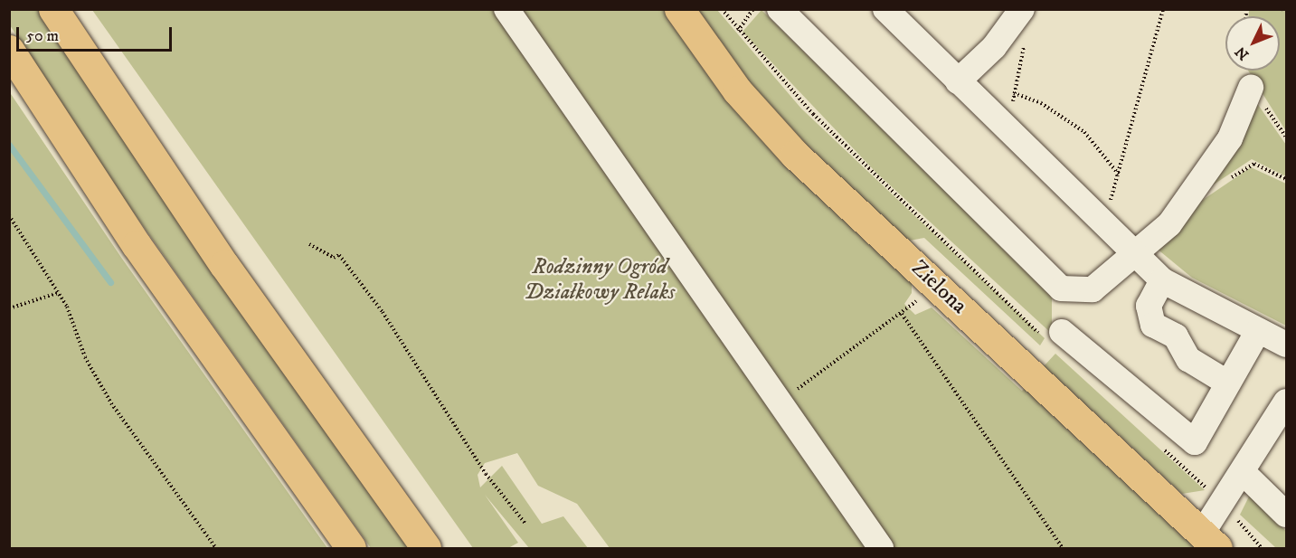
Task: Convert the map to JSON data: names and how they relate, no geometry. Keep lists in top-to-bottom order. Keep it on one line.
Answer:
{"streets":{"main road":["Zielona"]},"parks":["Rodzinny Ogród Działkowy Relaks"],"scale_bar":"50 m","north":"bottom left"}
